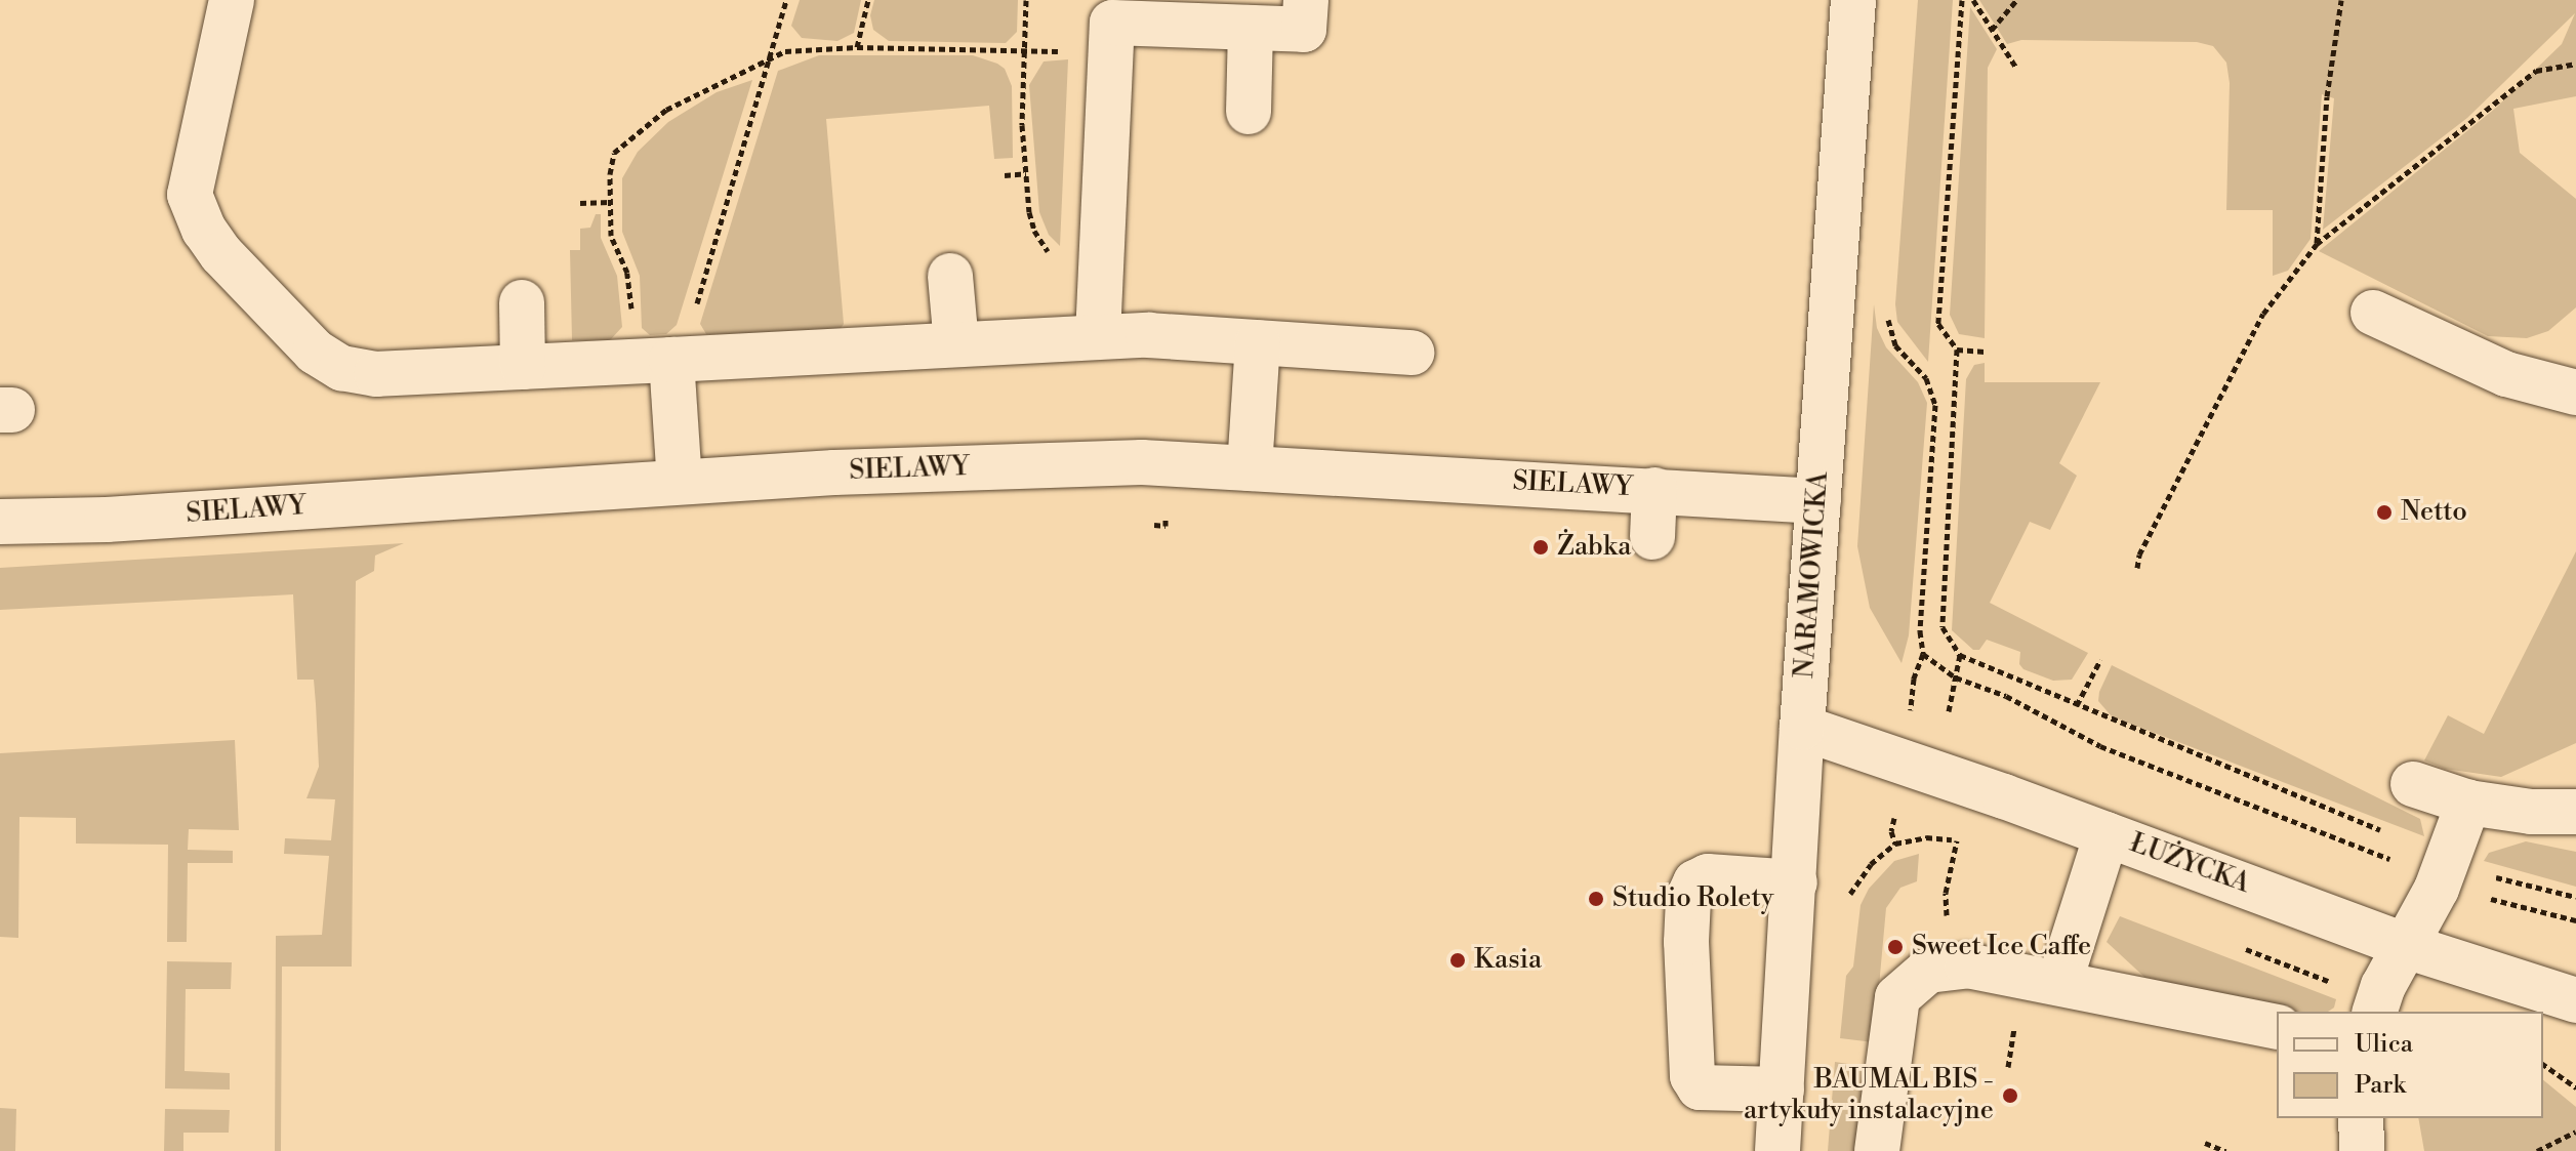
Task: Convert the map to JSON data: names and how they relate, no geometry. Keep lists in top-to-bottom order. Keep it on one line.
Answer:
{"streets":{"street":["SIELAWY","NARAMOWICKA","ŁUŻYCKA"]},"crossings":[["SIELAWY","NARAMOWICKA"],["NARAMOWICKA","ŁUŻYCKA"]],"places":["Netto","Żabka","Studio Rolety","Sweet Ice Caffe","Kasia","BAUMAL BIS - artykuły instalacyjne"],"legend":["Ulica","Park"]}
